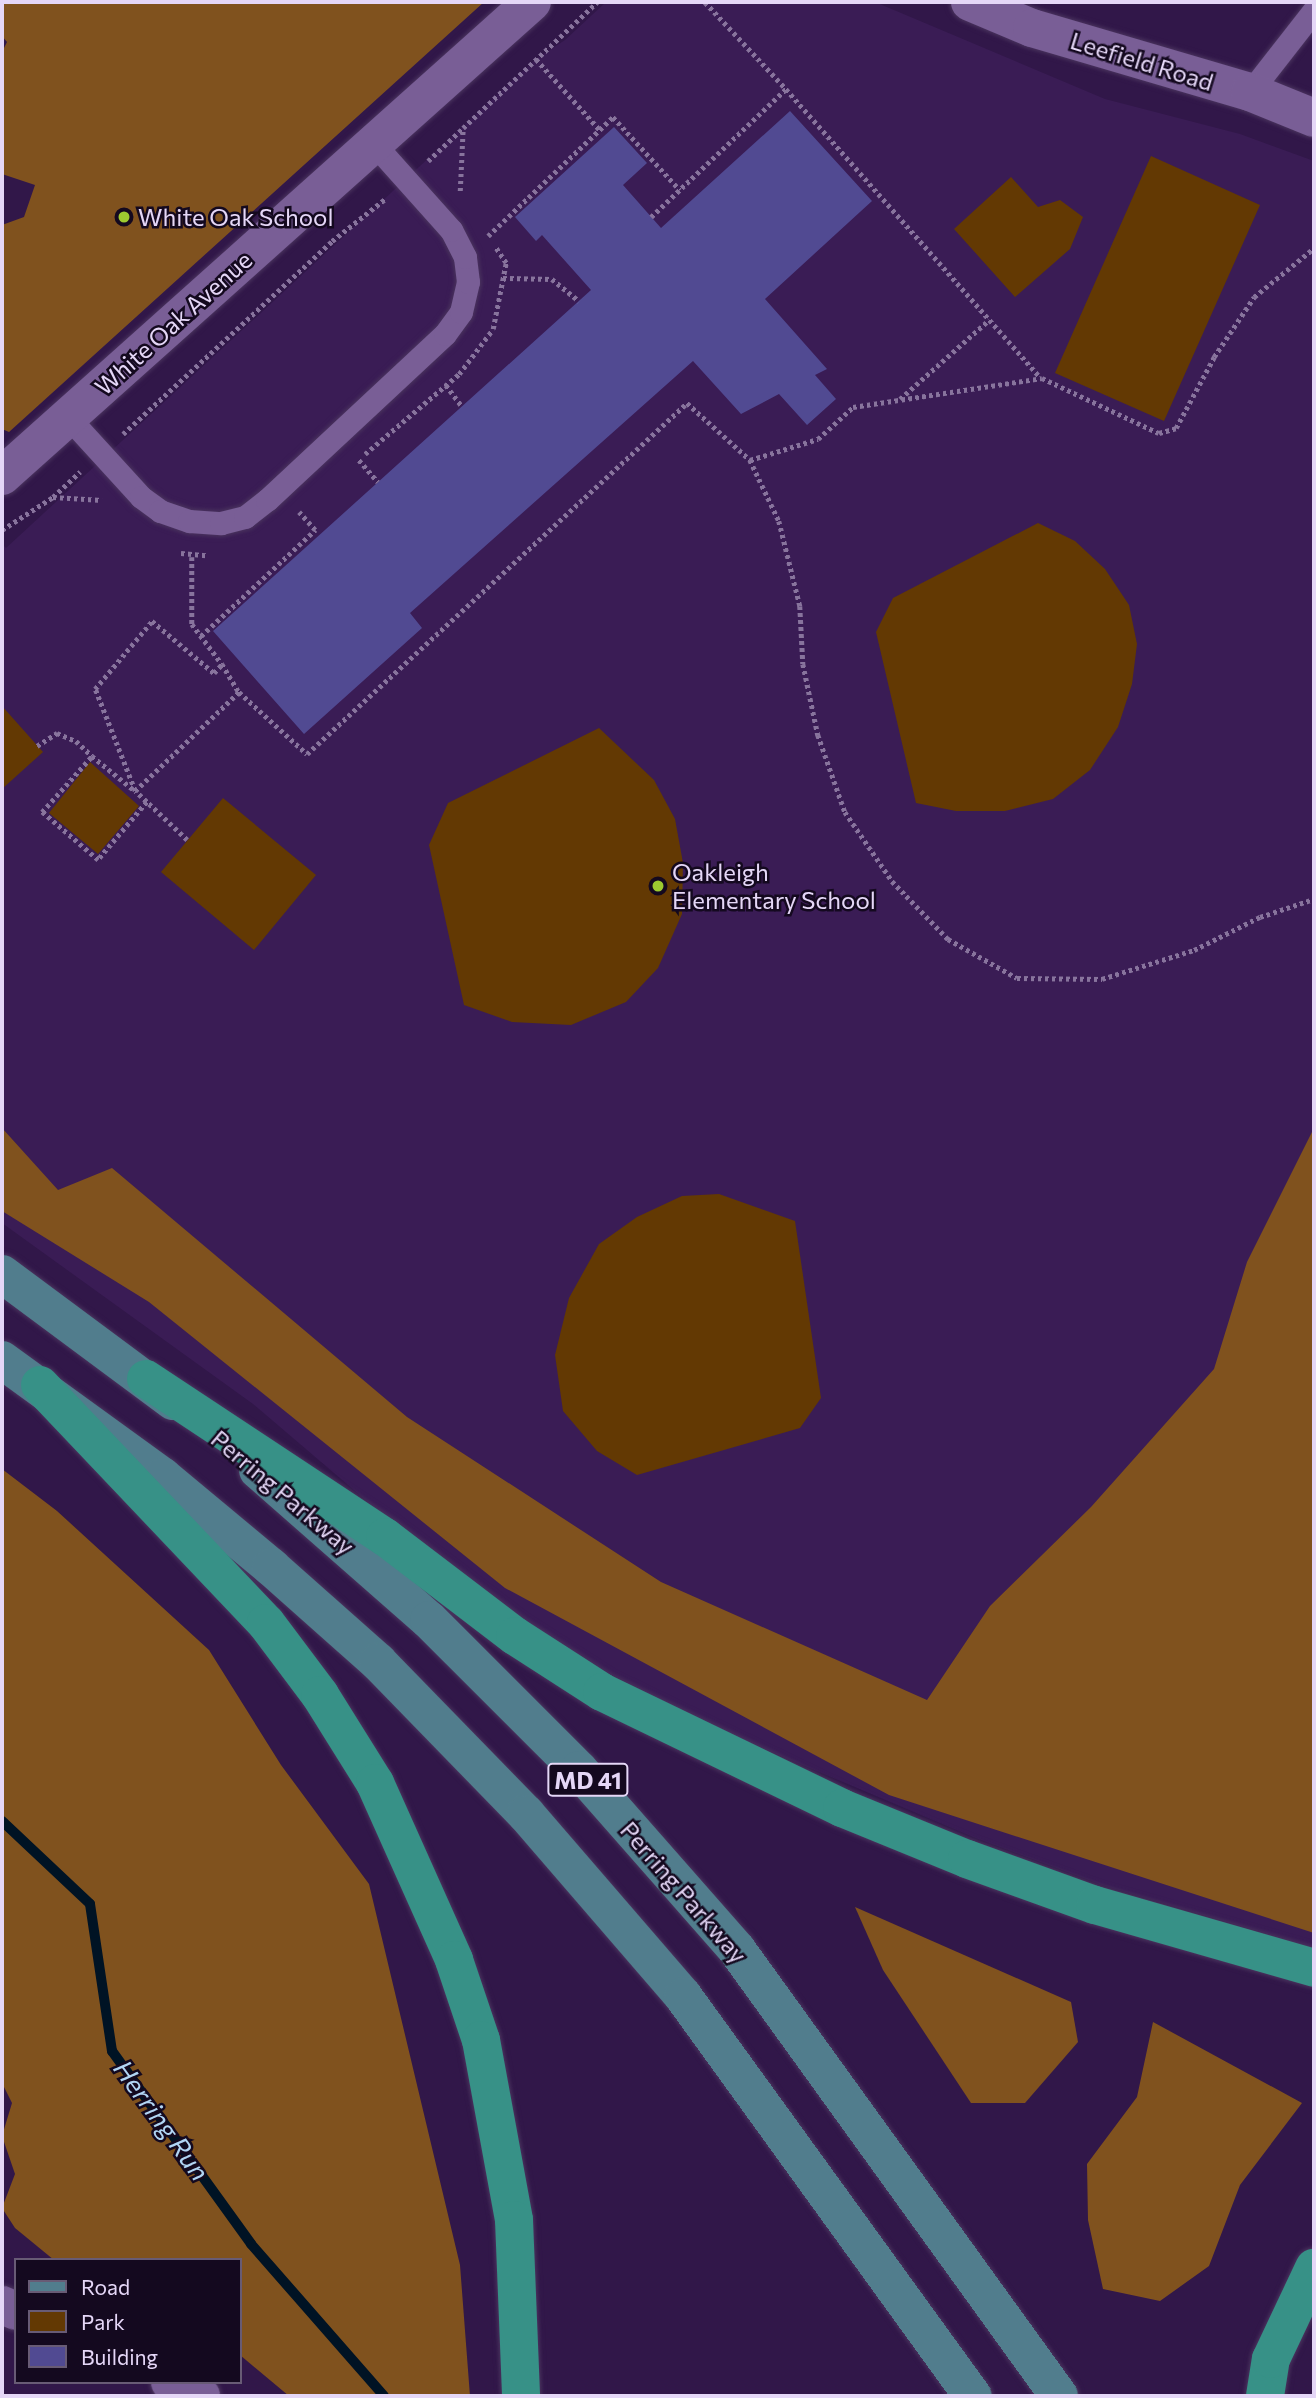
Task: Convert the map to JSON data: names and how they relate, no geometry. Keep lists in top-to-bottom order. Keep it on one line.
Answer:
{"streets":{"main road":["Perring Parkway","MD 41"],"street":["Leefield Road","White Oak Avenue"]},"water":["Herring Run"],"places":["White Oak School","Oakleigh Elementary School"],"legend":["Road","Park","Building"]}
